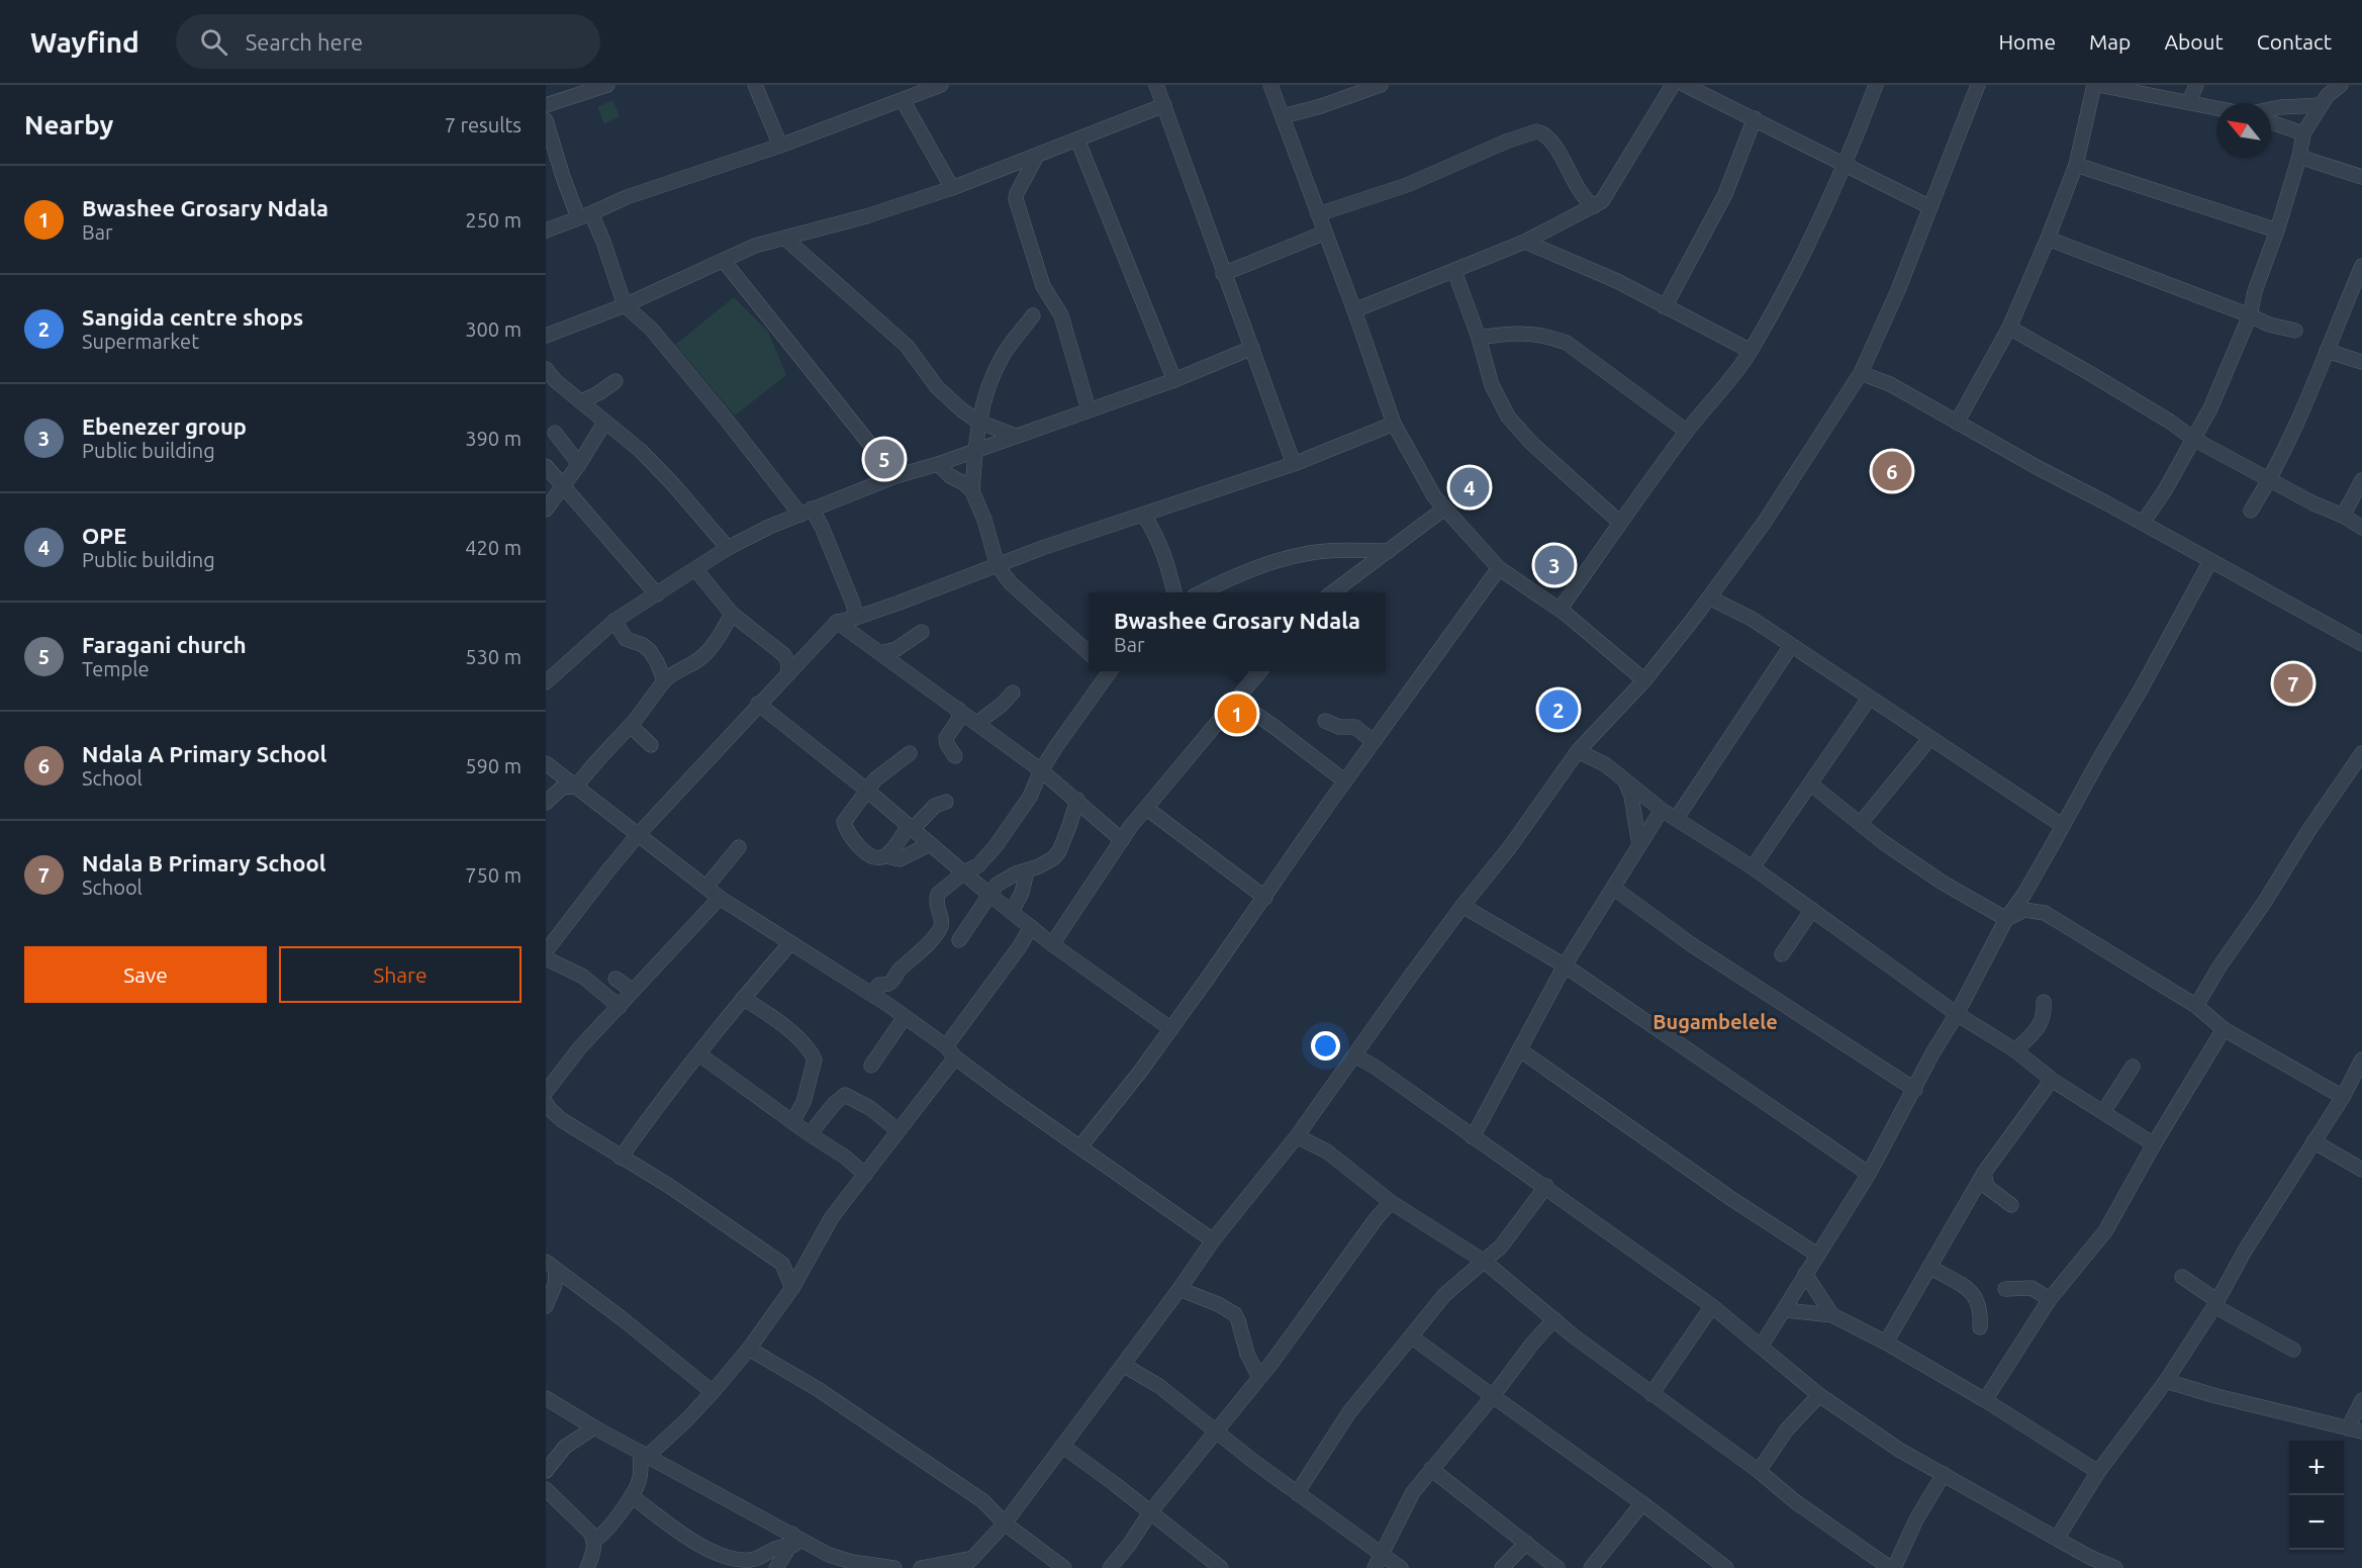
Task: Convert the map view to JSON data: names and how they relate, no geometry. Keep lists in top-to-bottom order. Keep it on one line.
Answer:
{"districts":["Bugambelele"],"north":"top left","page":{"header":"Wayfind","search":"Search here","nav":["Home","Map","About","Contact"],"heading":["Nearby","7 results"],"list":[{"mark":"1","name":"Bwashee Grosary Ndala","note":"Bar","value":"250 m"},{"mark":"2","name":"Sangida centre shops","note":"Supermarket","value":"300 m"},{"mark":"3","name":"Ebenezer group","note":"Public building","value":"390 m"},{"mark":"4","name":"OPE","note":"Public building","value":"420 m"},{"mark":"5","name":"Faragani church","note":"Temple","value":"530 m"},{"mark":"6","name":"Ndala A Primary School","note":"School","value":"590 m"},{"mark":"7","name":"Ndala B Primary School","note":"School","value":"750 m"}],"pins":["5","6","4","3","7","2","1"],"popup":["Bwashee Grosary Ndala","Bar"],"buttons":["Save","Share"],"map_buttons":["+","−"]}}
